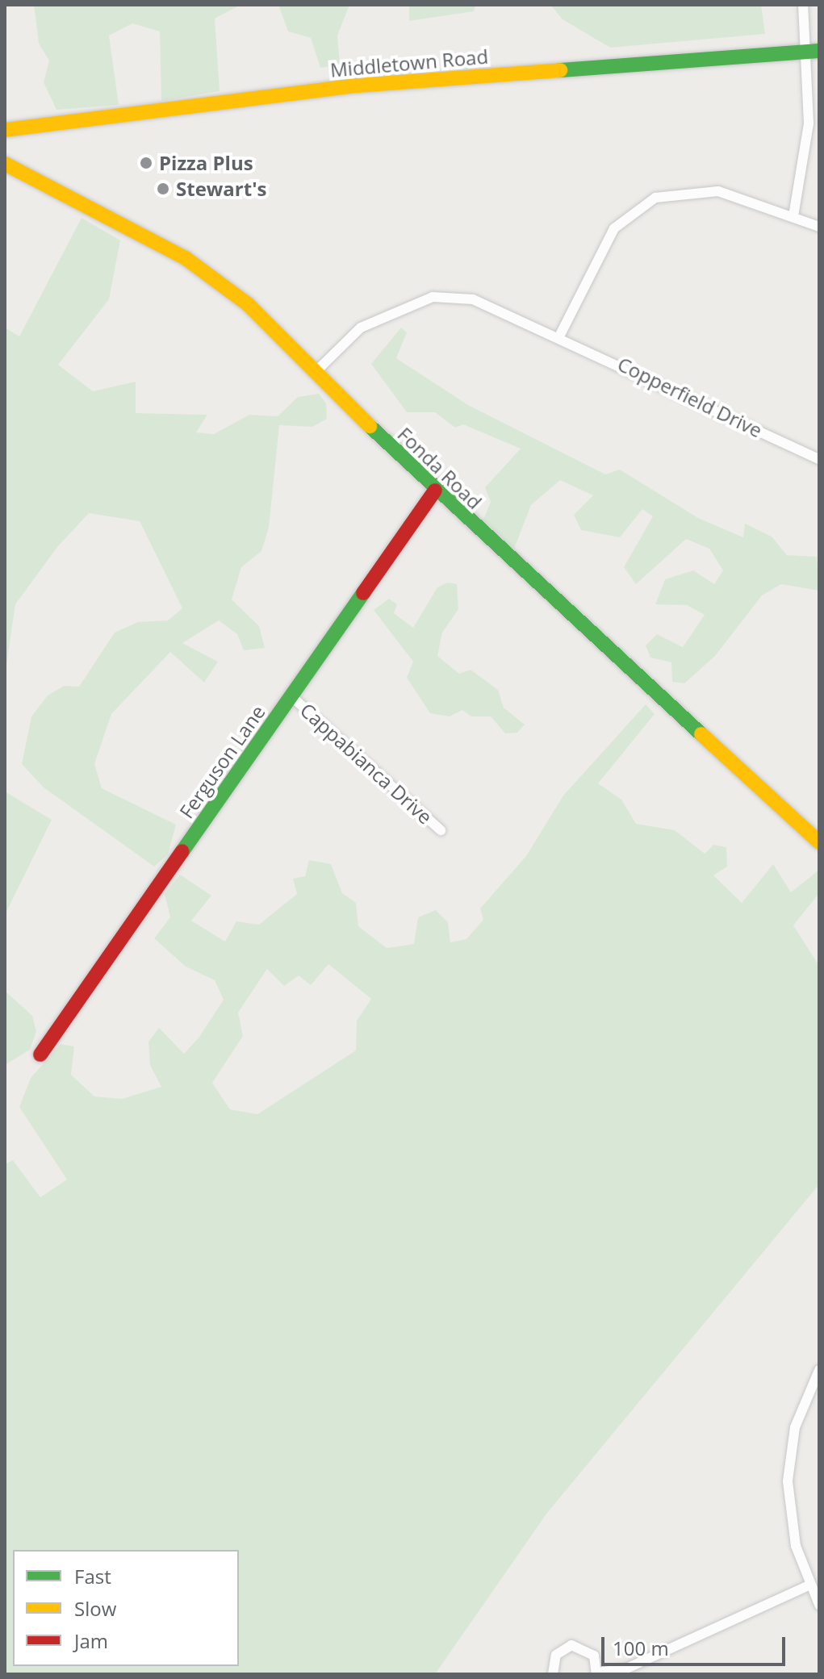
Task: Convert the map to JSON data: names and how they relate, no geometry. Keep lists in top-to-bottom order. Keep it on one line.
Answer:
{"streets":{"street":["Middletown Road","Copperfield Drive","Fonda Road","Ferguson Lane","Cappabianca Drive"]},"crossings":[["Copperfield Drive","Fonda Road"],["Fonda Road","Ferguson Lane"],["Ferguson Lane","Cappabianca Drive"]],"places":["Pizza Plus","Stewart's"],"legend":["Fast","Slow","Jam"],"scale_bar":"100 m"}
